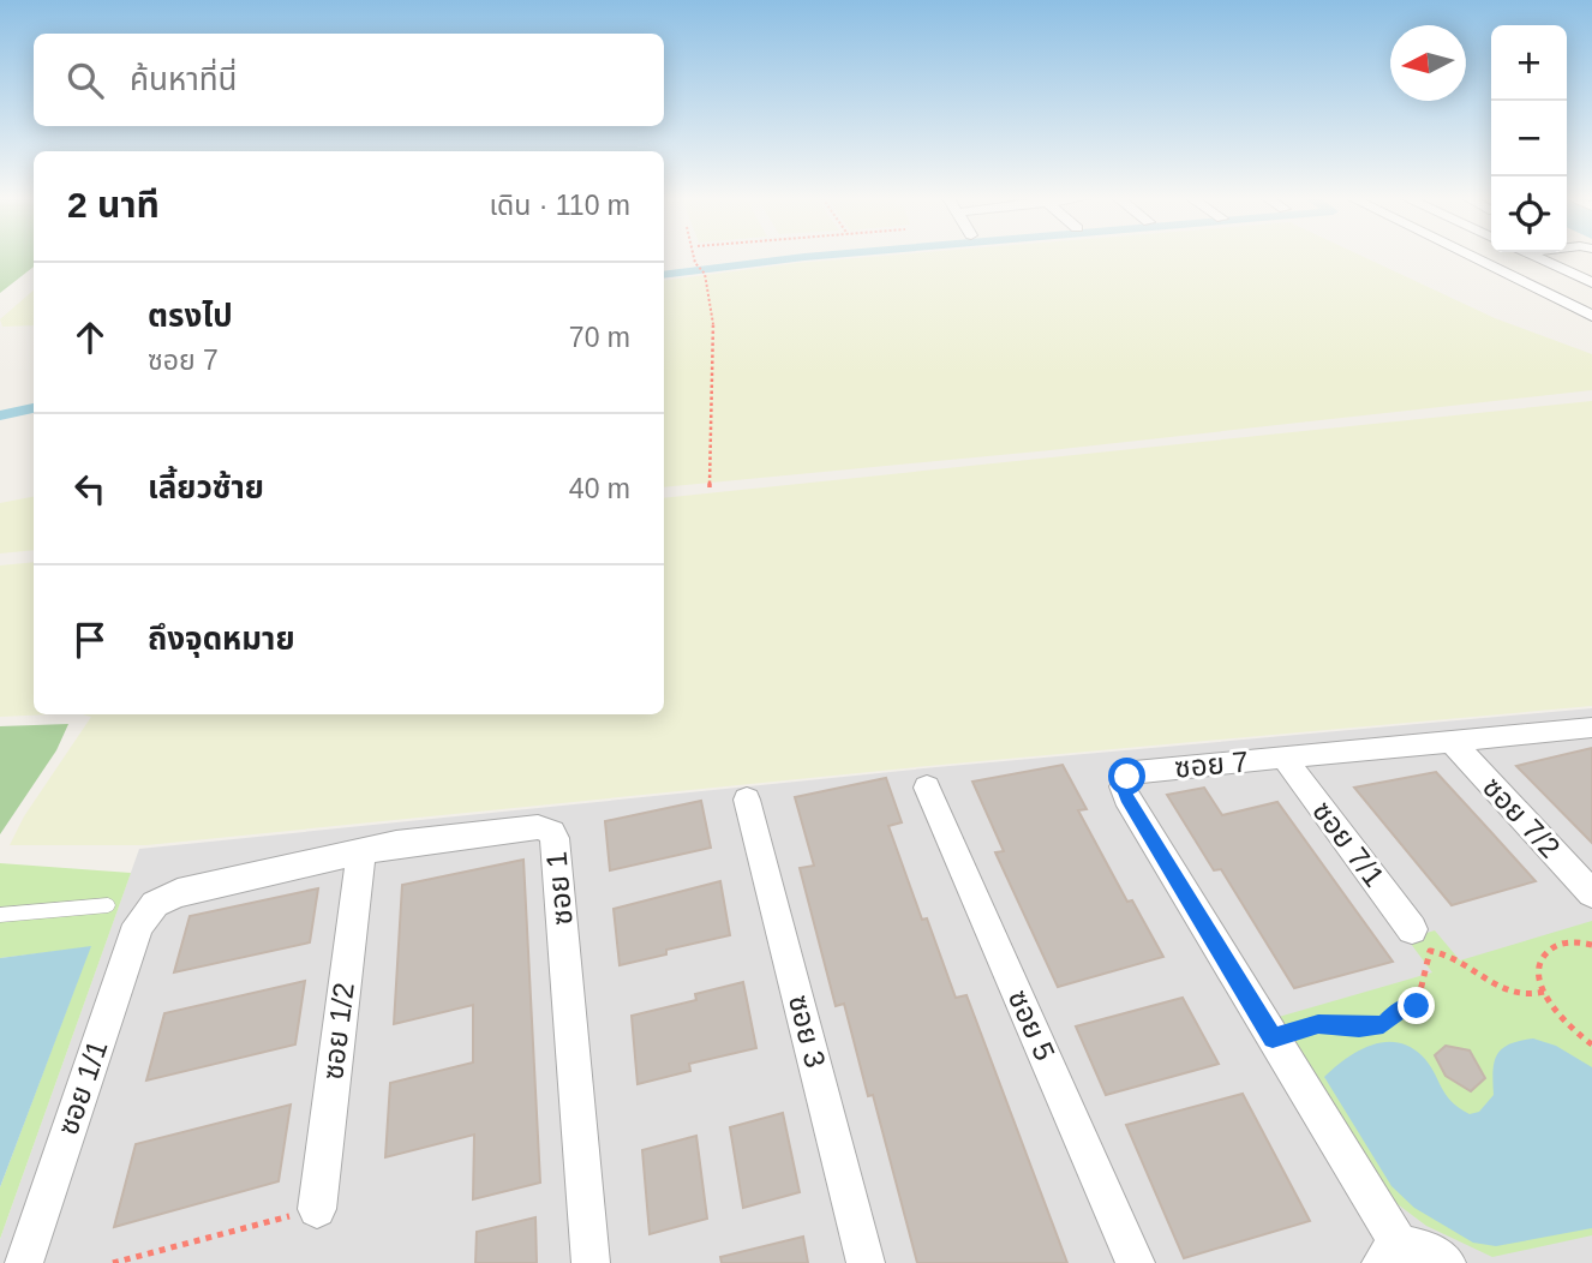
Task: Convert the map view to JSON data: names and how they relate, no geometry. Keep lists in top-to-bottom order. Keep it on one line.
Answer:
{"streets":{"street":["ซอย 7","ซอย 7/2","ซอย 7/1","ซอย 1","ซอย 5","ซอย 1/2","ซอย 3","ซอย 1/1"]},"crossings":[["ซอย 7","ซอย 7/2"],["ซอย 7","ซอย 7/1"],["ซอย 1","ซอย 1/2"],["ซอย 1","ซอย 1/1"]],"north":"left","page":{"map_buttons":["+","−"],"search":"ค้นหาที่นี่","heading":["2 นาที","เดิน · 110 m"],"list":[["ตรงไป","ซอย 7","70 m"],["เลี้ยวซ้าย","40 m"],"ถึงจุดหมาย"]}}
